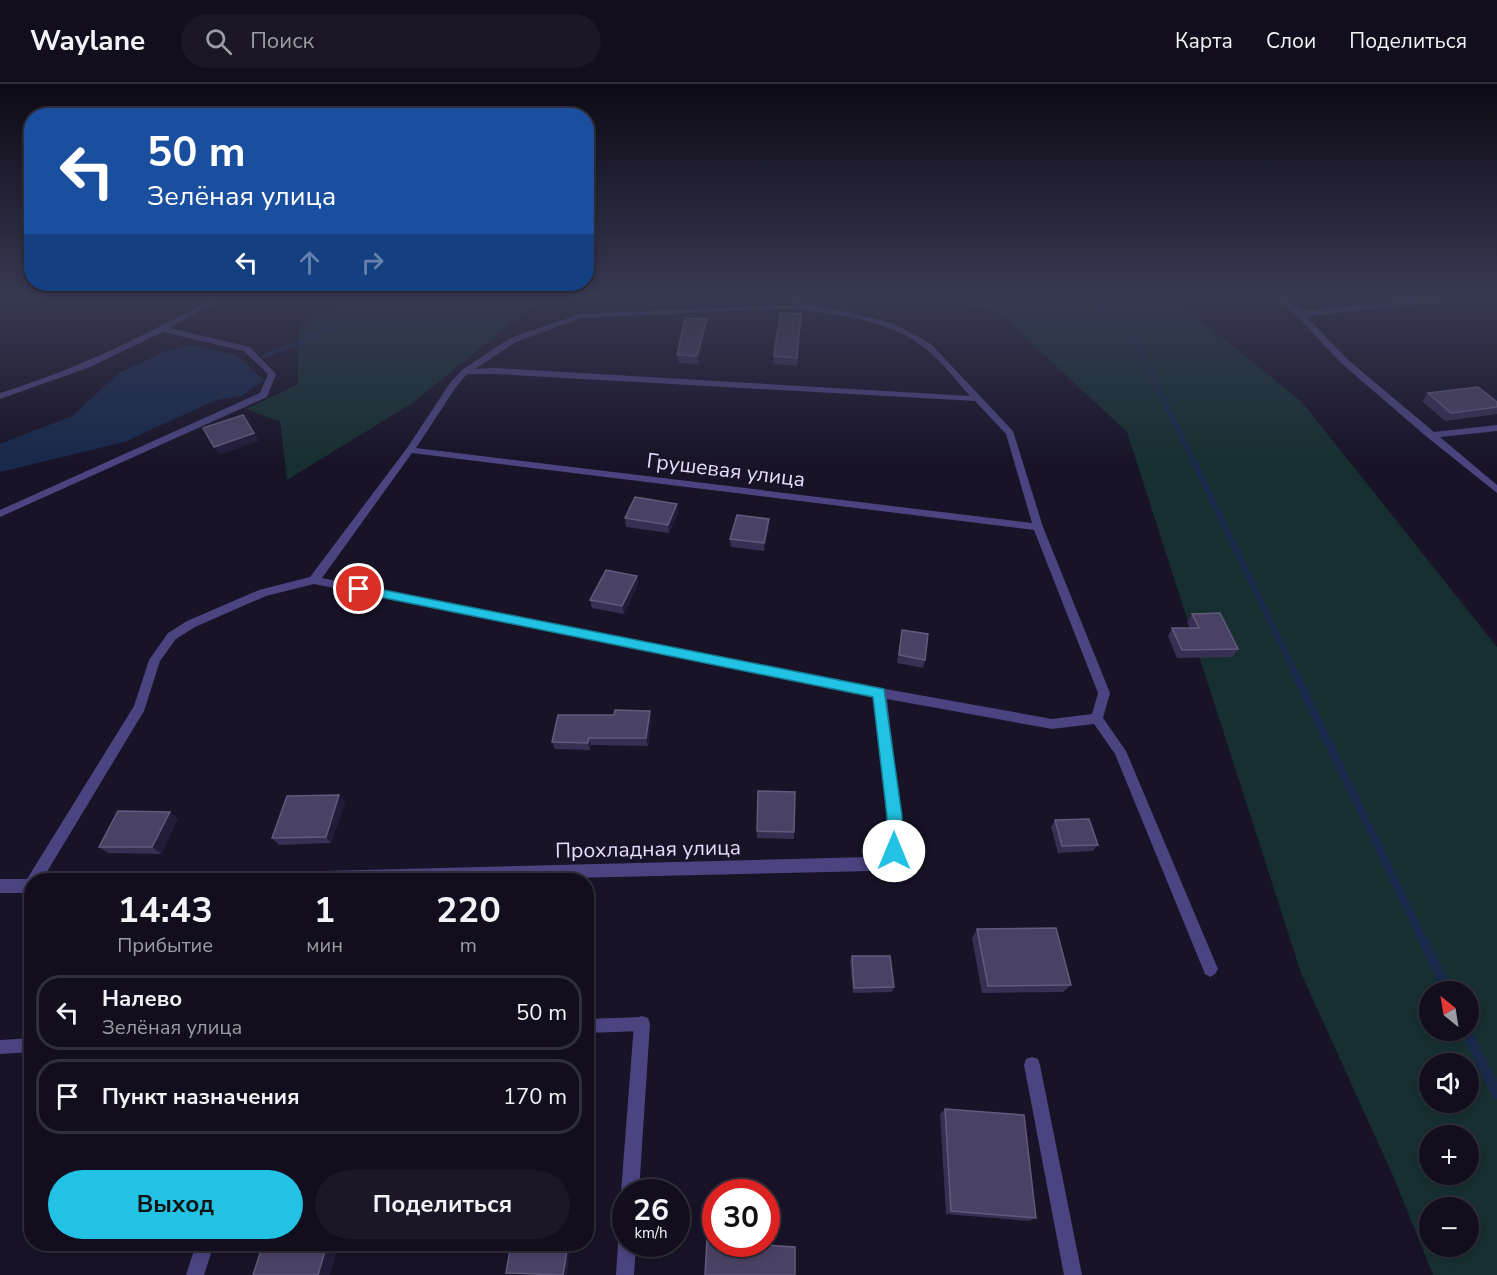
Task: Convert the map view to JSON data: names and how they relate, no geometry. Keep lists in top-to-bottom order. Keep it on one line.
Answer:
{"streets":{"street":["Грушевая улица","Прохладная улица"]},"north":"top left","page":{"header":"Waylane","search":"Поиск","nav":["Карта","Слои","Поделиться"],"turn":["50 m","Зелёная улица"],"eta":["14:43","Прибытие","1","мин","220","m"],"list":[{"name":"Налево","note":"Зелёная улица","value":"50 m"},{"name":"Пункт назначения","value":"170 m"}],"map_buttons":["+","−"],"buttons":["Выход","Поделиться"],"speed":"26 km/h","limit":"30"}}
